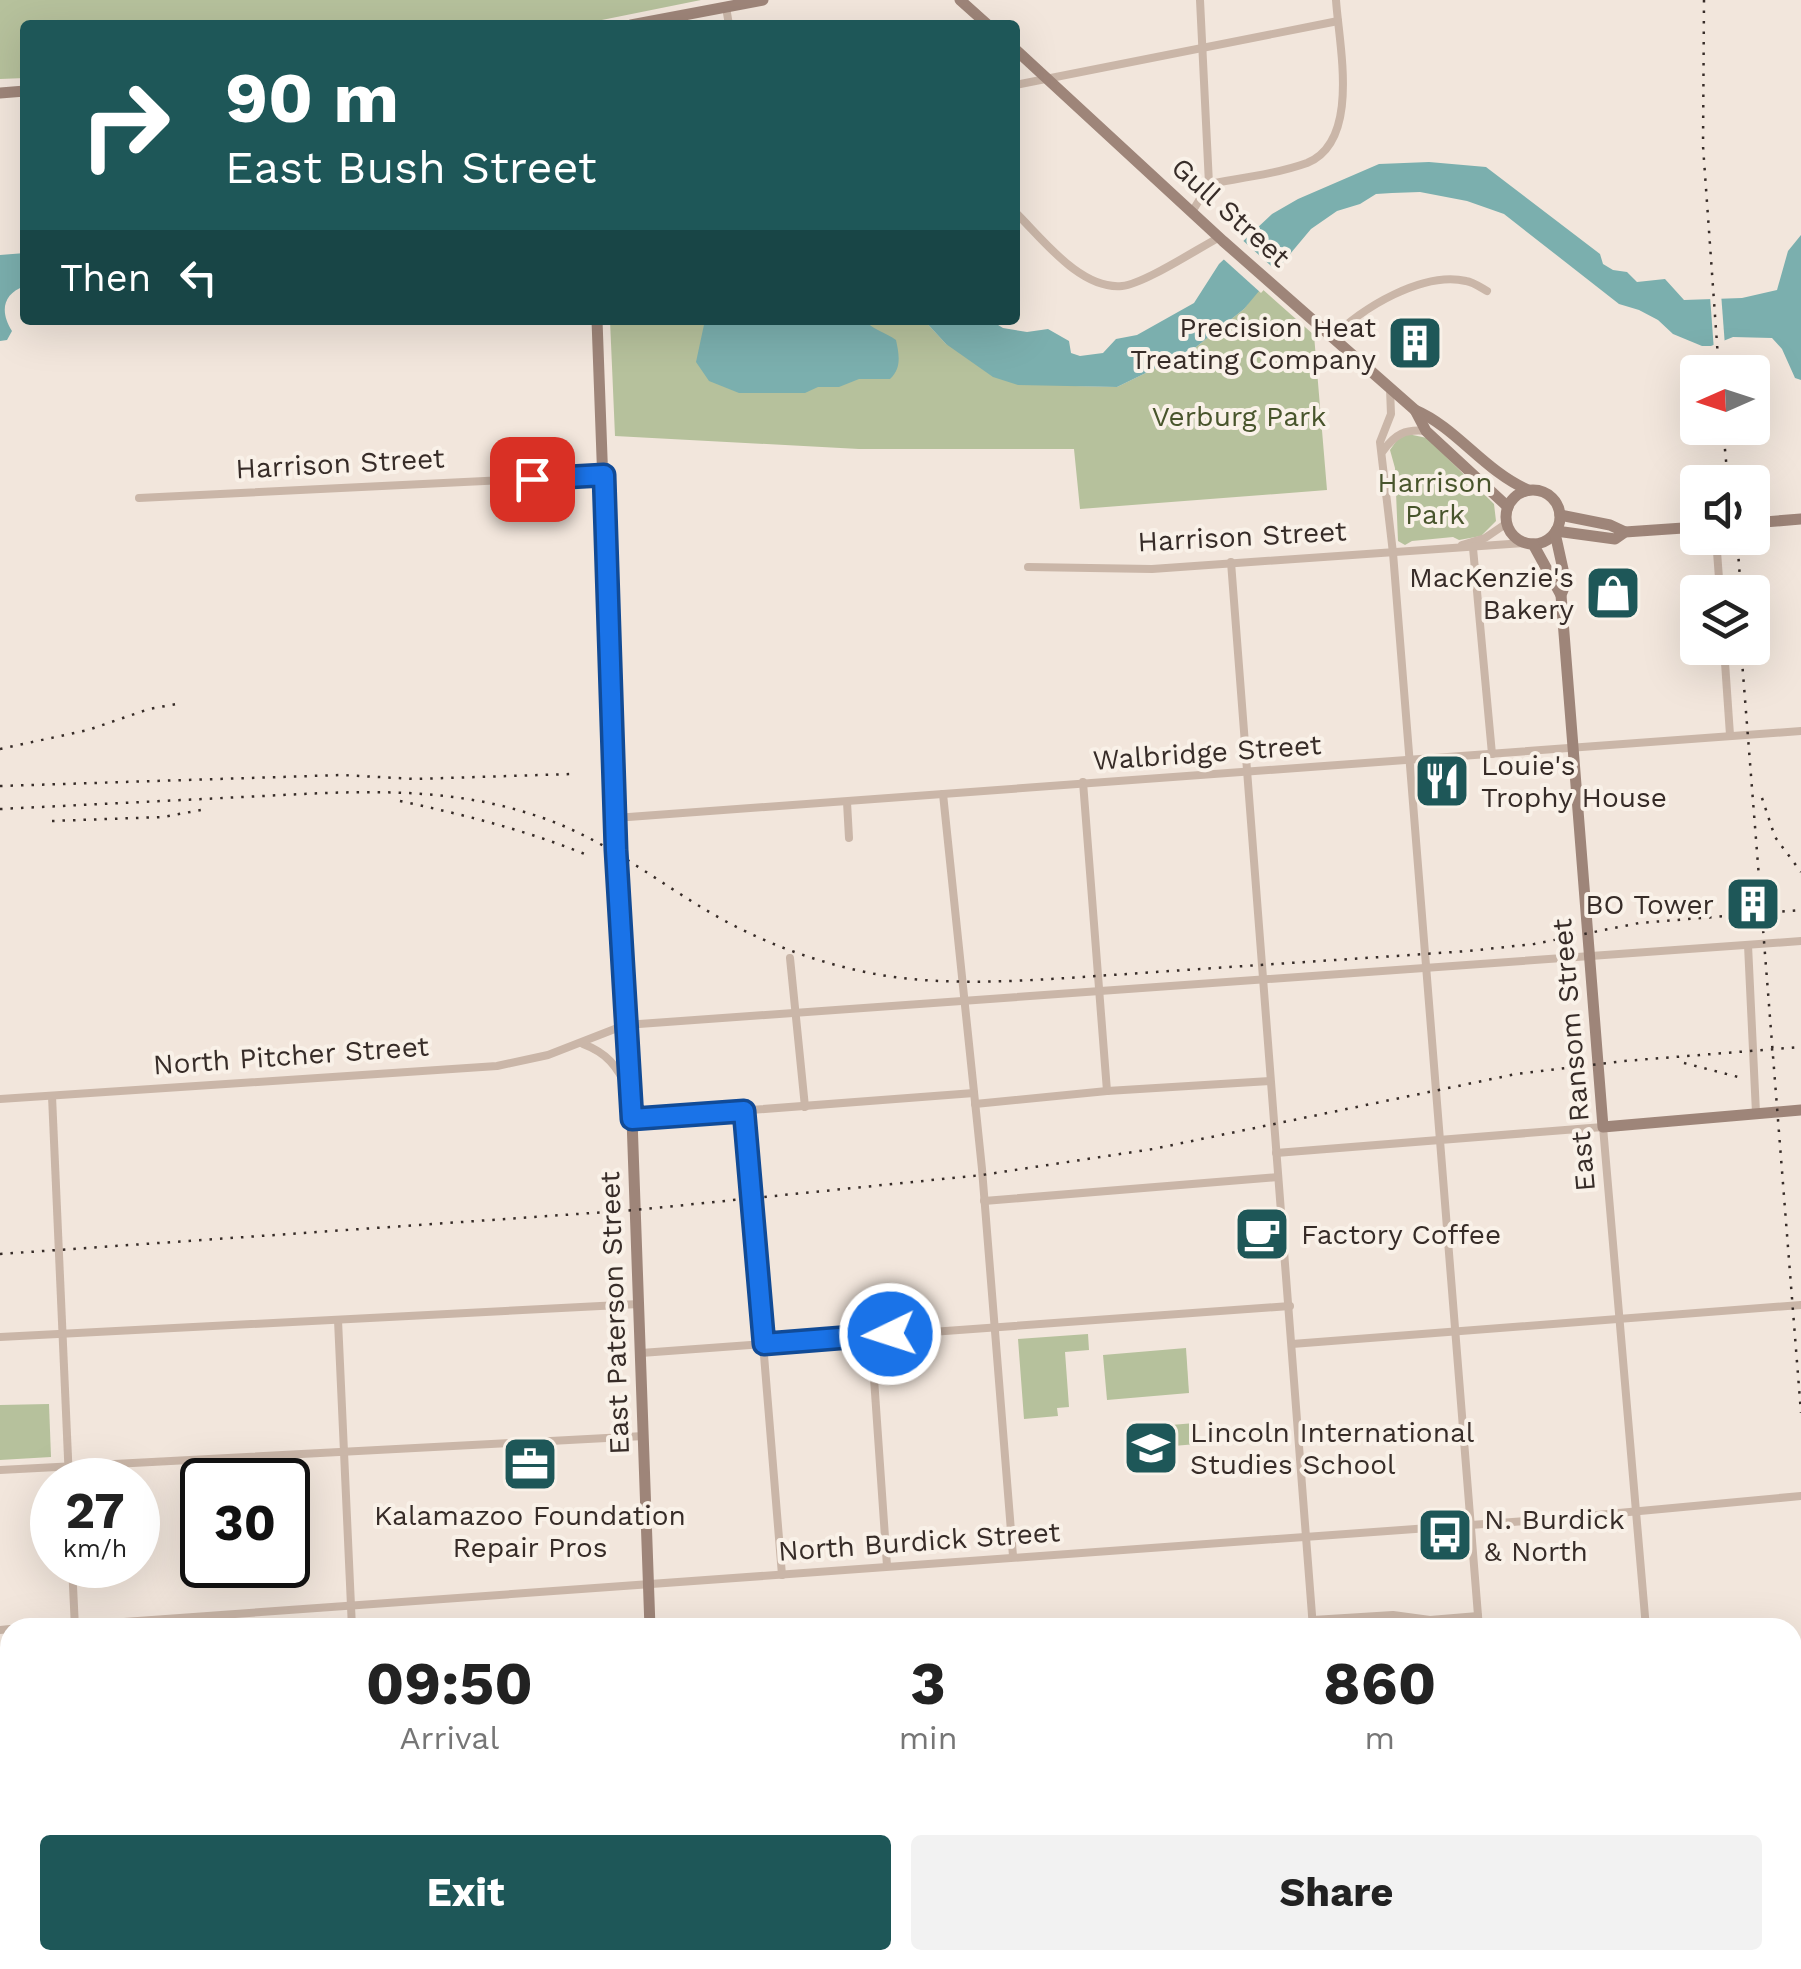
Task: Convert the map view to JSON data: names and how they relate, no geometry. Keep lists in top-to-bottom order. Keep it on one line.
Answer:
{"streets":{"street":["Gull Street","Harrison Street","Walbridge Street","North Pitcher Street","East Ransom Street","East Paterson Street","North Burdick Street"]},"crossings":[["Gull Street","Harrison Street"],["Gull Street","East Ransom Street"],["Harrison Street","East Ransom Street"],["Harrison Street","East Paterson Street"],["Walbridge Street","East Ransom Street"],["Walbridge Street","East Paterson Street"],["North Pitcher Street","East Paterson Street"],["East Ransom Street","North Burdick Street"],["East Paterson Street","North Burdick Street"]],"parks":["Verburg Park","Harrison Park"],"places":{"building":["Precision Heat Treating Company","BO Tower"],"shop":["MacKenzie's Bakery"],"restaurant":["Louie's Trophy House"],"cafe":["Factory Coffee"],"school or university":["Lincoln International Studies School"],"office":["Kalamazoo Foundation Repair Pros"],"bus stop":["N. Burdick & North"]},"north":"left","page":{"turn":["90 m","East Bush Street"],"then":"Then","speed":"27 km/h","limit":"30","eta":["09:50","Arrival","3","min","860","m"],"buttons":["Exit","Share"]}}
